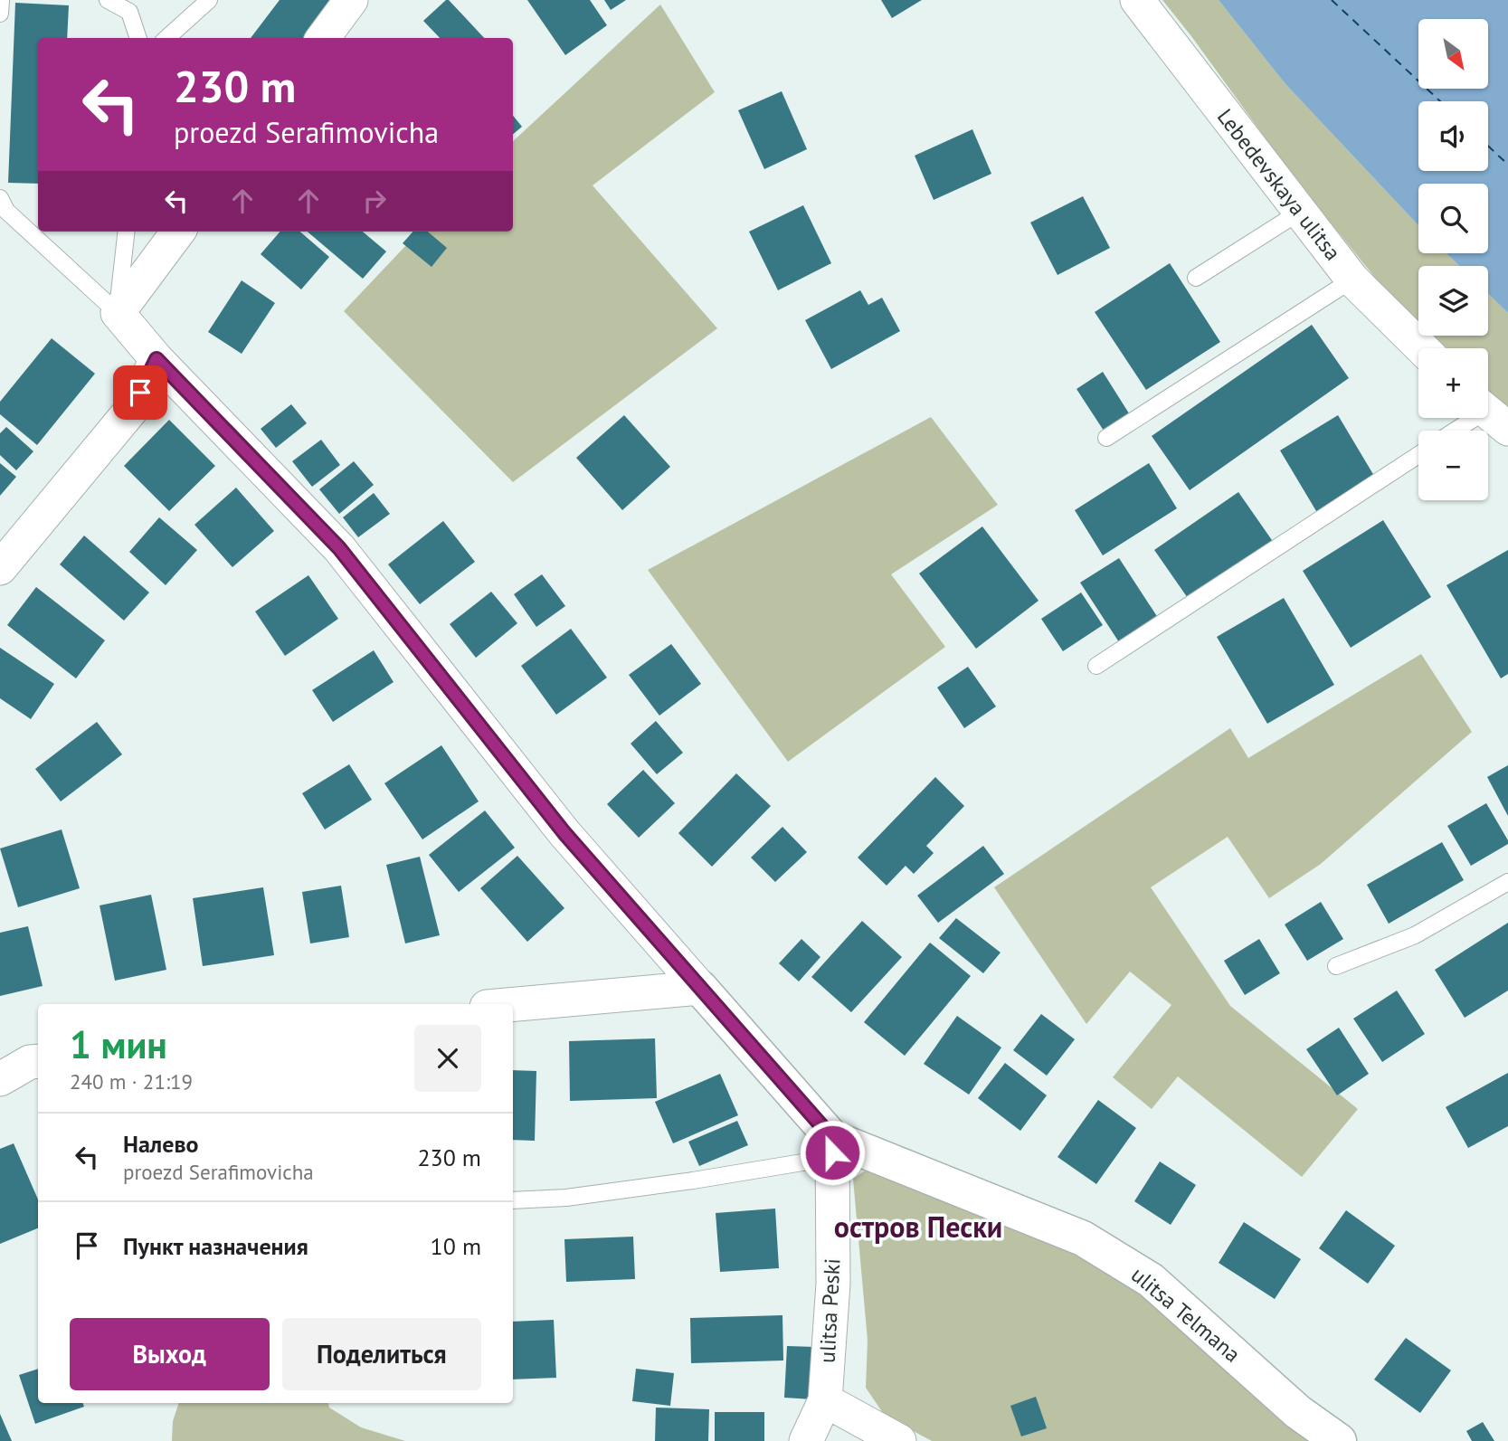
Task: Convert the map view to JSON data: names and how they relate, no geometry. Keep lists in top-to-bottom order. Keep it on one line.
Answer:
{"streets":{"street":["Lebedevskaya ulitsa","ulitsa Peski","ulitsa Telmana"]},"crossings":[["ulitsa Peski","ulitsa Telmana"]],"districts":["остров Пески"],"north":"bottom right","page":{"map_buttons":["+","−"],"turn":["230 m","proezd Serafimovicha"],"heading":["1 мин","240 m · 21:19"],"list":[{"name":"Налево","note":"proezd Serafimovicha","value":"230 m"},{"name":"Пункт назначения","value":"10 m"}],"buttons":["Выход","Поделиться"]}}
